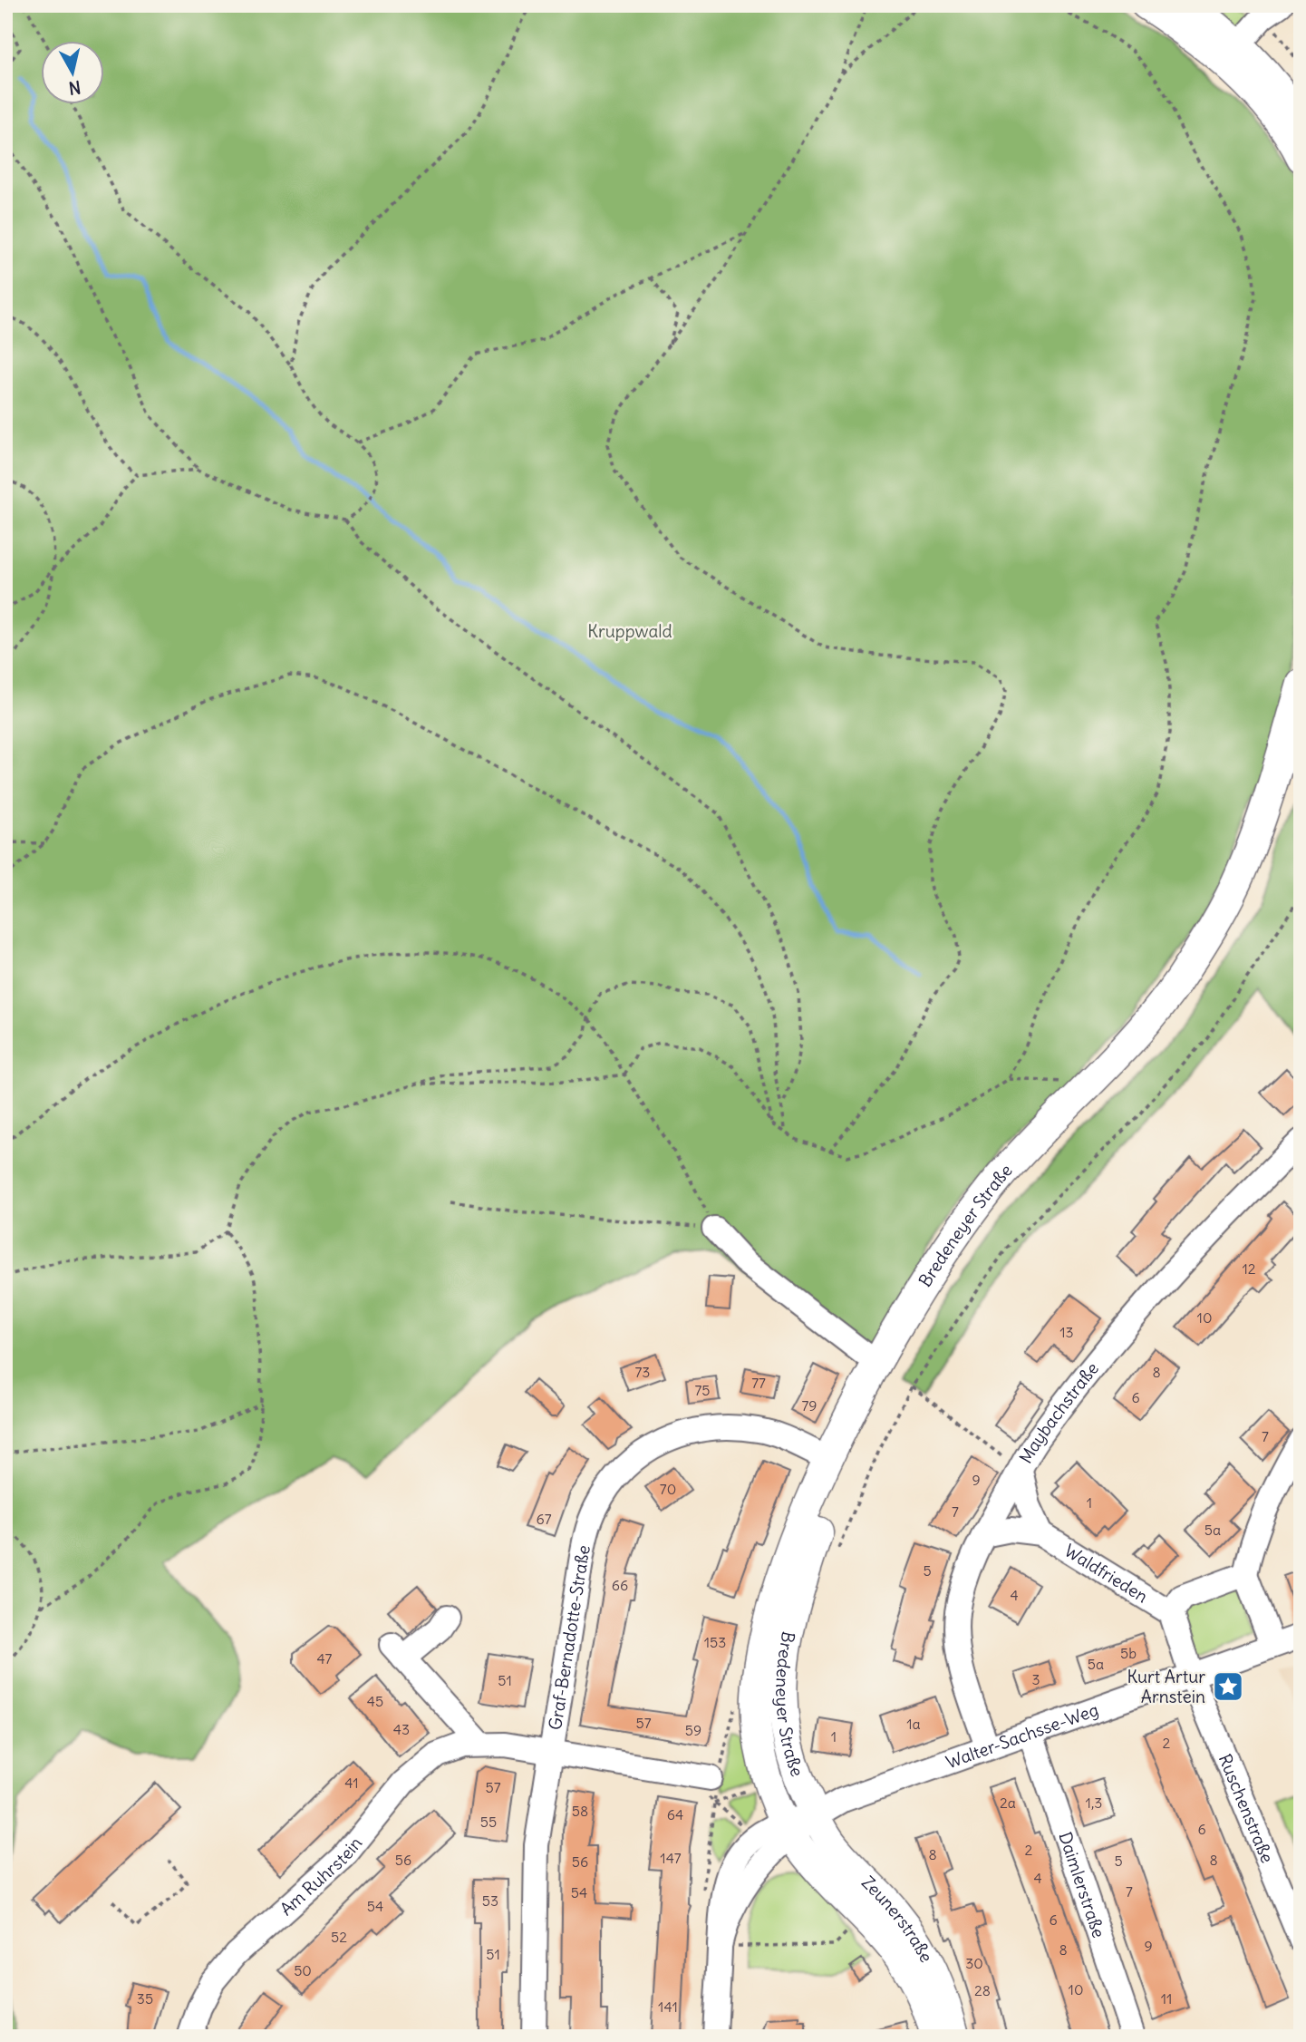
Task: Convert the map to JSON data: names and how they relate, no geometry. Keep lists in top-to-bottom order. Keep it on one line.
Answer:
{"streets":{"main road":["Bredeneyer Straße","Zeunerstraße"],"street":["Maybachstraße","Waldfrieden","Graf-Bernadotte-Straße","Walter-Sachsse-Weg","Ruschenstraße","Am Ruhrstein","Daimlerstraße"]},"crossings":[["Bredeneyer Straße","Graf-Bernadotte-Straße"],["Bredeneyer Straße","Walter-Sachsse-Weg"],["Bredeneyer Straße","Zeunerstraße"],["Maybachstraße","Waldfrieden"],["Maybachstraße","Walter-Sachsse-Weg"],["Graf-Bernadotte-Straße","Am Ruhrstein"],["Walter-Sachsse-Weg","Ruschenstraße"],["Walter-Sachsse-Weg","Daimlerstraße"],["Walter-Sachsse-Weg","Zeunerstraße"]],"parks":["Kruppwald"],"places":{"place":["Kurt Artur Arnstein"]},"house_numbers":["12","10","13","73","8","77","75","6","79","7","9","70","1","7","67","5a","5","66","4","153","5b","47","5a","3","51","45","57","1a","43","59","1","2","41","57","2a","1,3","58","64","55","6","2","8","147","56","8","5","56","4","7","54","53","54","6","52","9","8","51","30","50","10","28","35","11","141"],"north":"bottom"}
